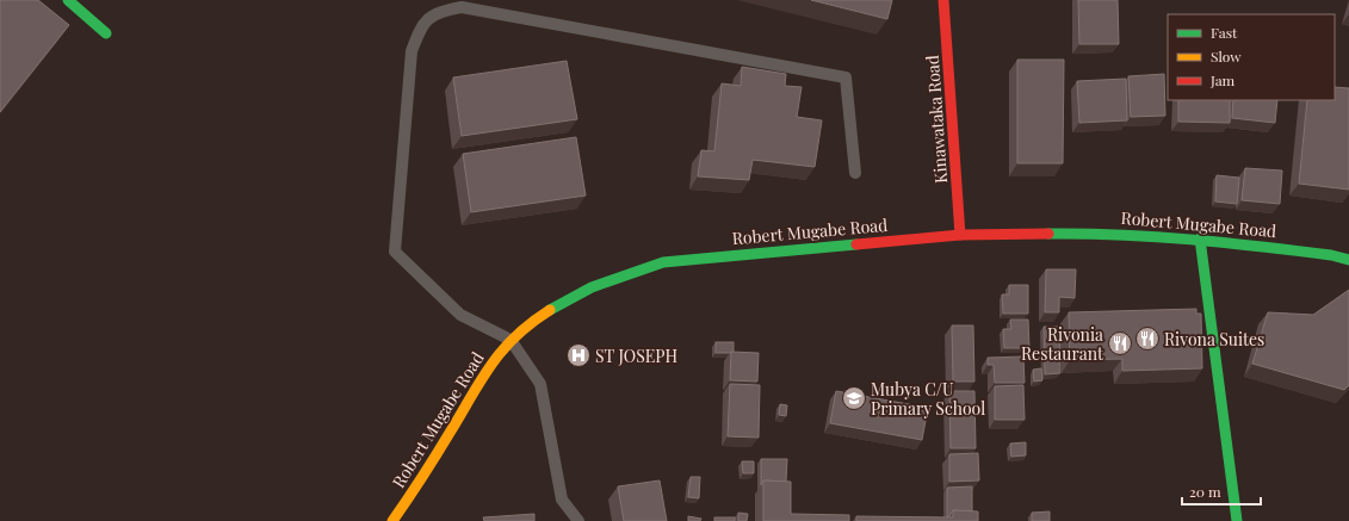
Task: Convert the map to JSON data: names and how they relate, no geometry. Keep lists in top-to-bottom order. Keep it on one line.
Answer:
{"streets":{"street":["Kinawataka Road","Robert Mugabe Road"]},"crossings":[["Kinawataka Road","Robert Mugabe Road"]],"places":{"restaurant":["Rivona Suites","Rivonia Restaurant"],"hospital":["ST JOSEPH"],"school or university":["Mubya C/U Primary School"]},"legend":["Fast","Slow","Jam"],"scale_bar":"20 m"}
